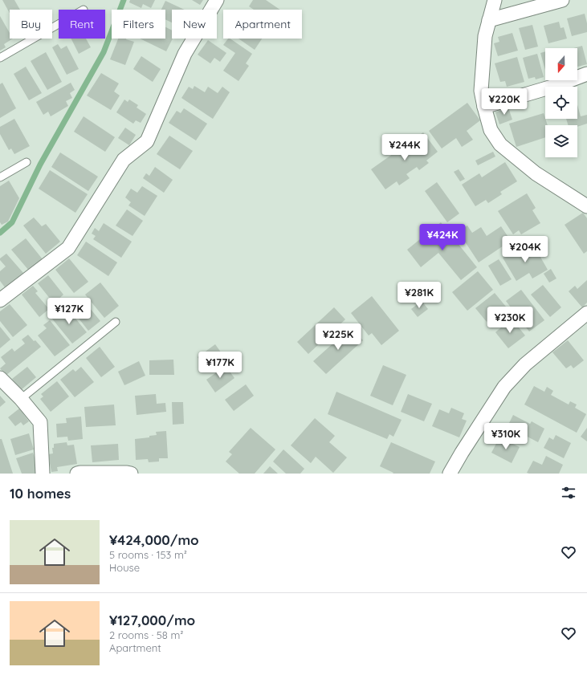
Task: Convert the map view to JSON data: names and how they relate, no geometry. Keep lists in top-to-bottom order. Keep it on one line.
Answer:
{"north":"bottom","page":{"chip":["Buy","Rent","Filters","New","Apartment"],"price":["¥220K","¥244K","¥424K","¥204K","¥281K","¥127K","¥230K","¥225K","¥177K","¥310K"],"heading":"10 homes","list":[{"name":"¥424,000/mo","note":"5 rooms · 153 m² · House"},{"name":"¥127,000/mo","note":"2 rooms · 58 m² · Apartment"}]}}
